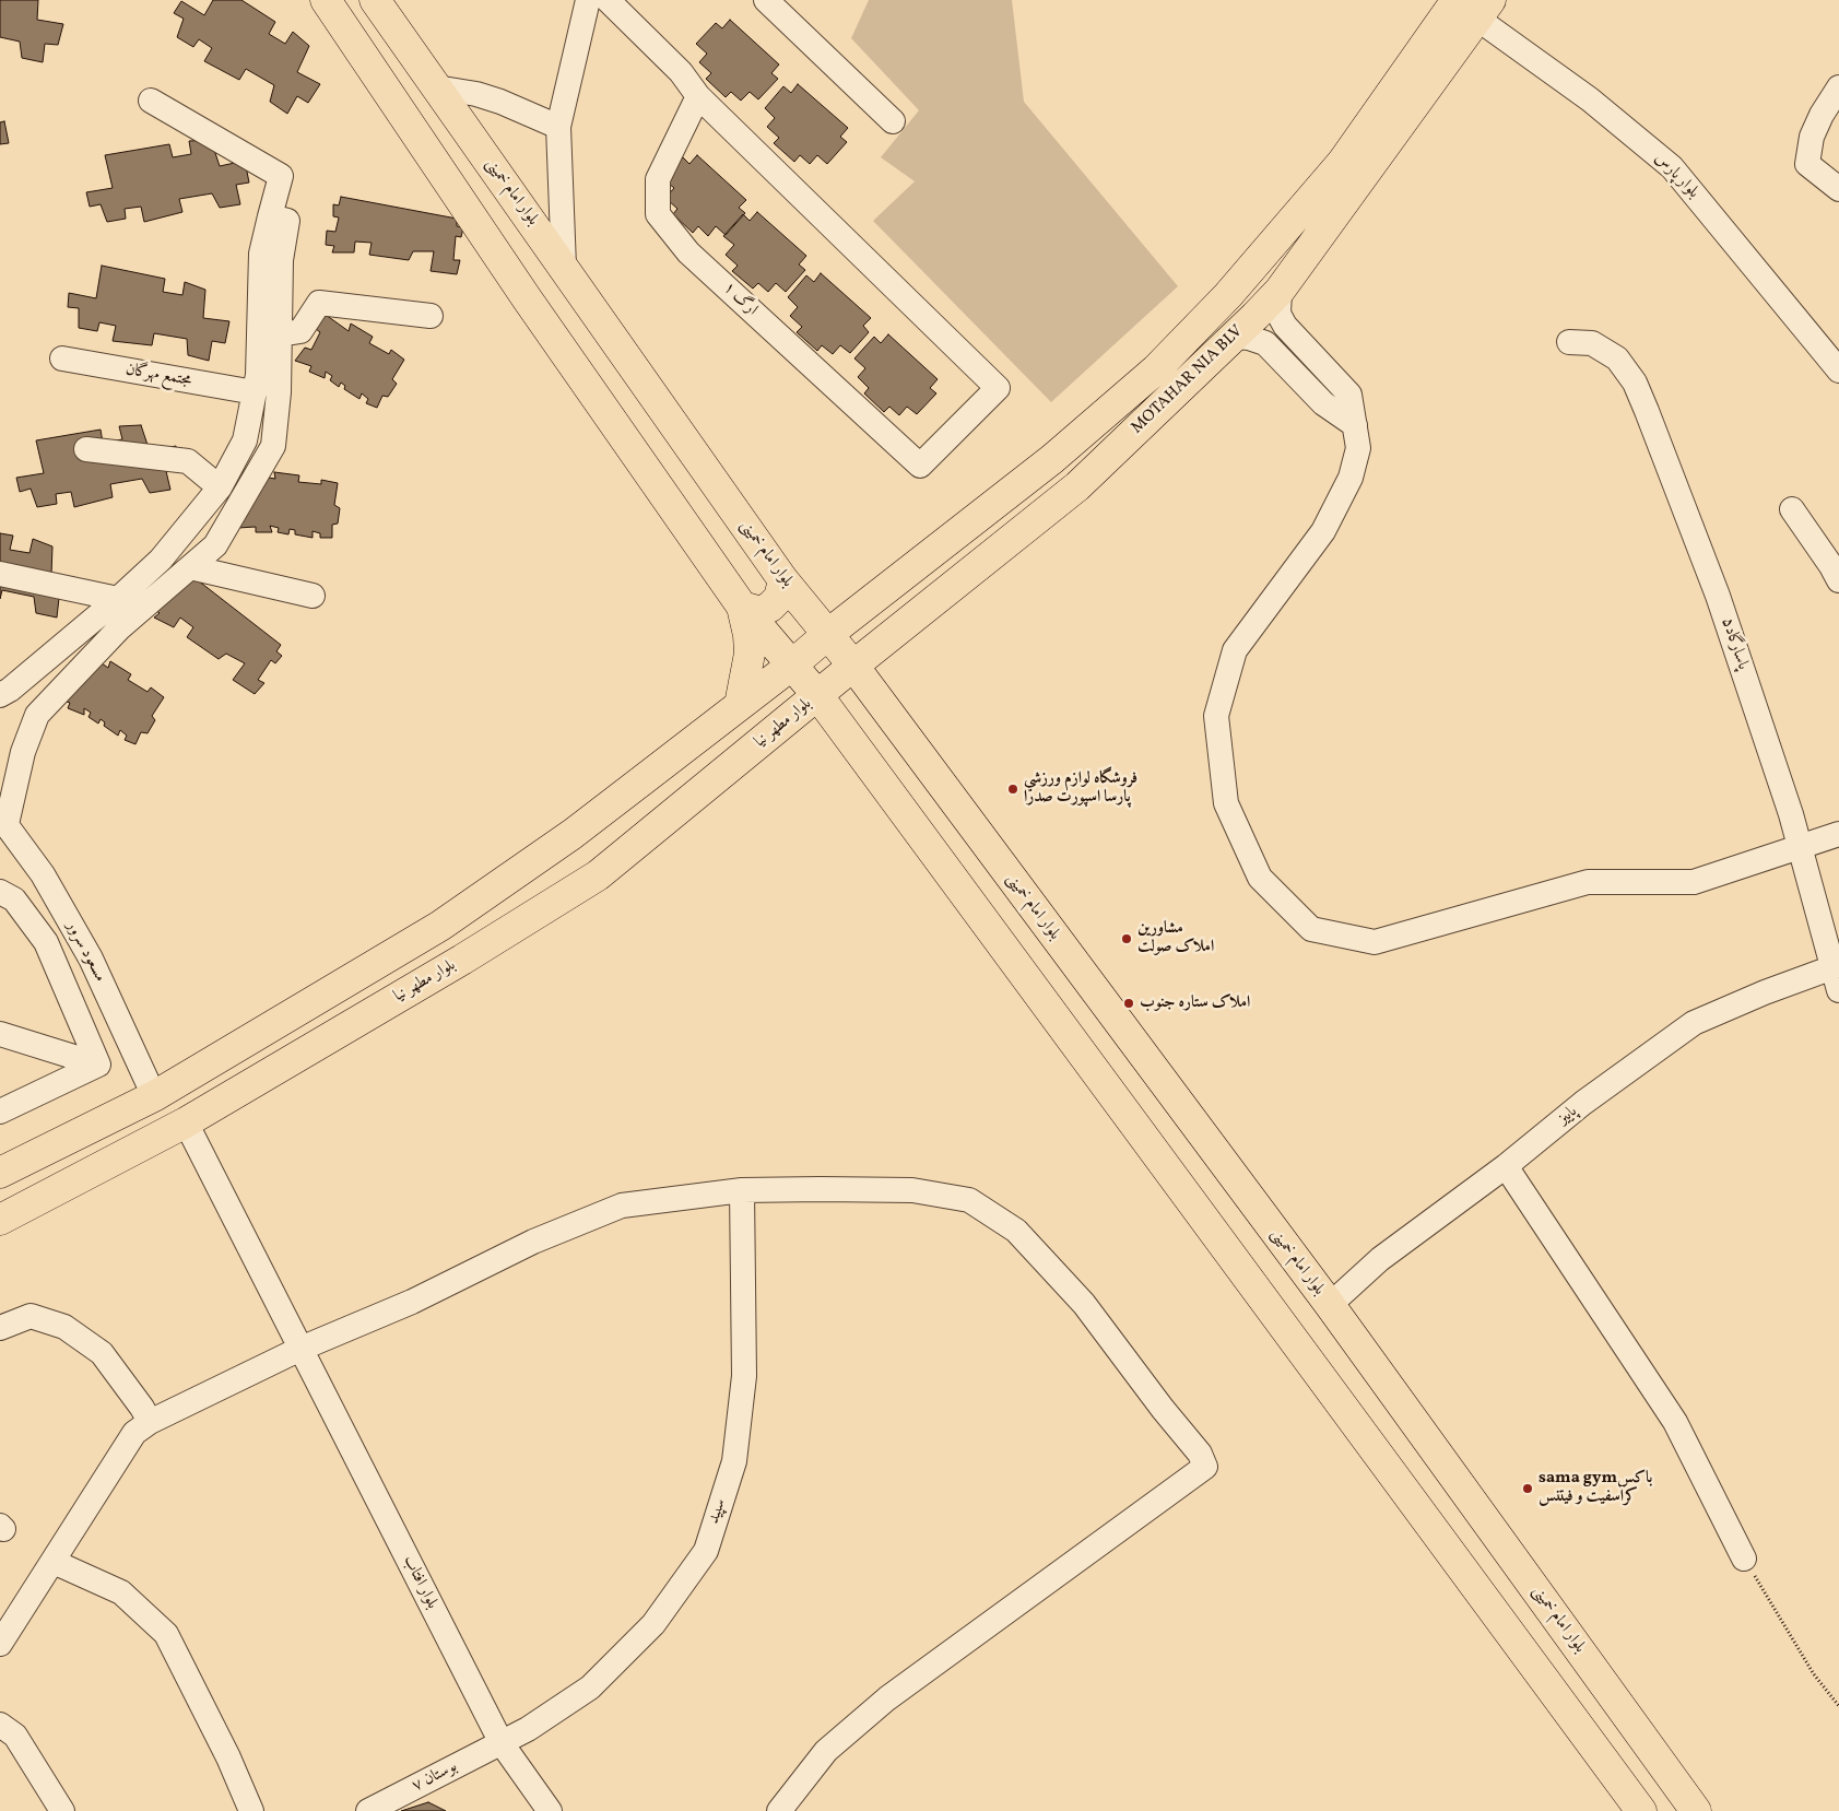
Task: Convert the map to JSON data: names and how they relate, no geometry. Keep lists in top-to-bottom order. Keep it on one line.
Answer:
{"streets":{"main road":["بلوار امام خمینی","MOTAHAR NIA BLV","بلوار مطهر نیا"],"street":["بلوار پارس","ارگ ۱","مجتمع مهرگان","پاسارگاد۵","مسعود سرور","پاییز","سپید","بلوار افتاب","بوستان ۷"]},"crossings":[["بلوار پارس","MOTAHAR NIA BLV"],["بلوار امام خمینی","MOTAHAR NIA BLV"],["بلوار امام خمینی","پاییز"],["MOTAHAR NIA BLV","بلوار مطهر نیا"],["پاسارگاد۵","پاییز"],["بلوار مطهر نیا","بلوار افتاب"],["سپید","بلوار افتاب"],["سپید","بوستان ۷"],["بلوار افتاب","بوستان ۷"]],"places":["فروشگاه لوازم ورزشي پارسا اسپورت صدرا","مشاورین املاک صولت","املاک ستاره جنوب","sama gymباکس کراسفیت و فیتنس"]}
